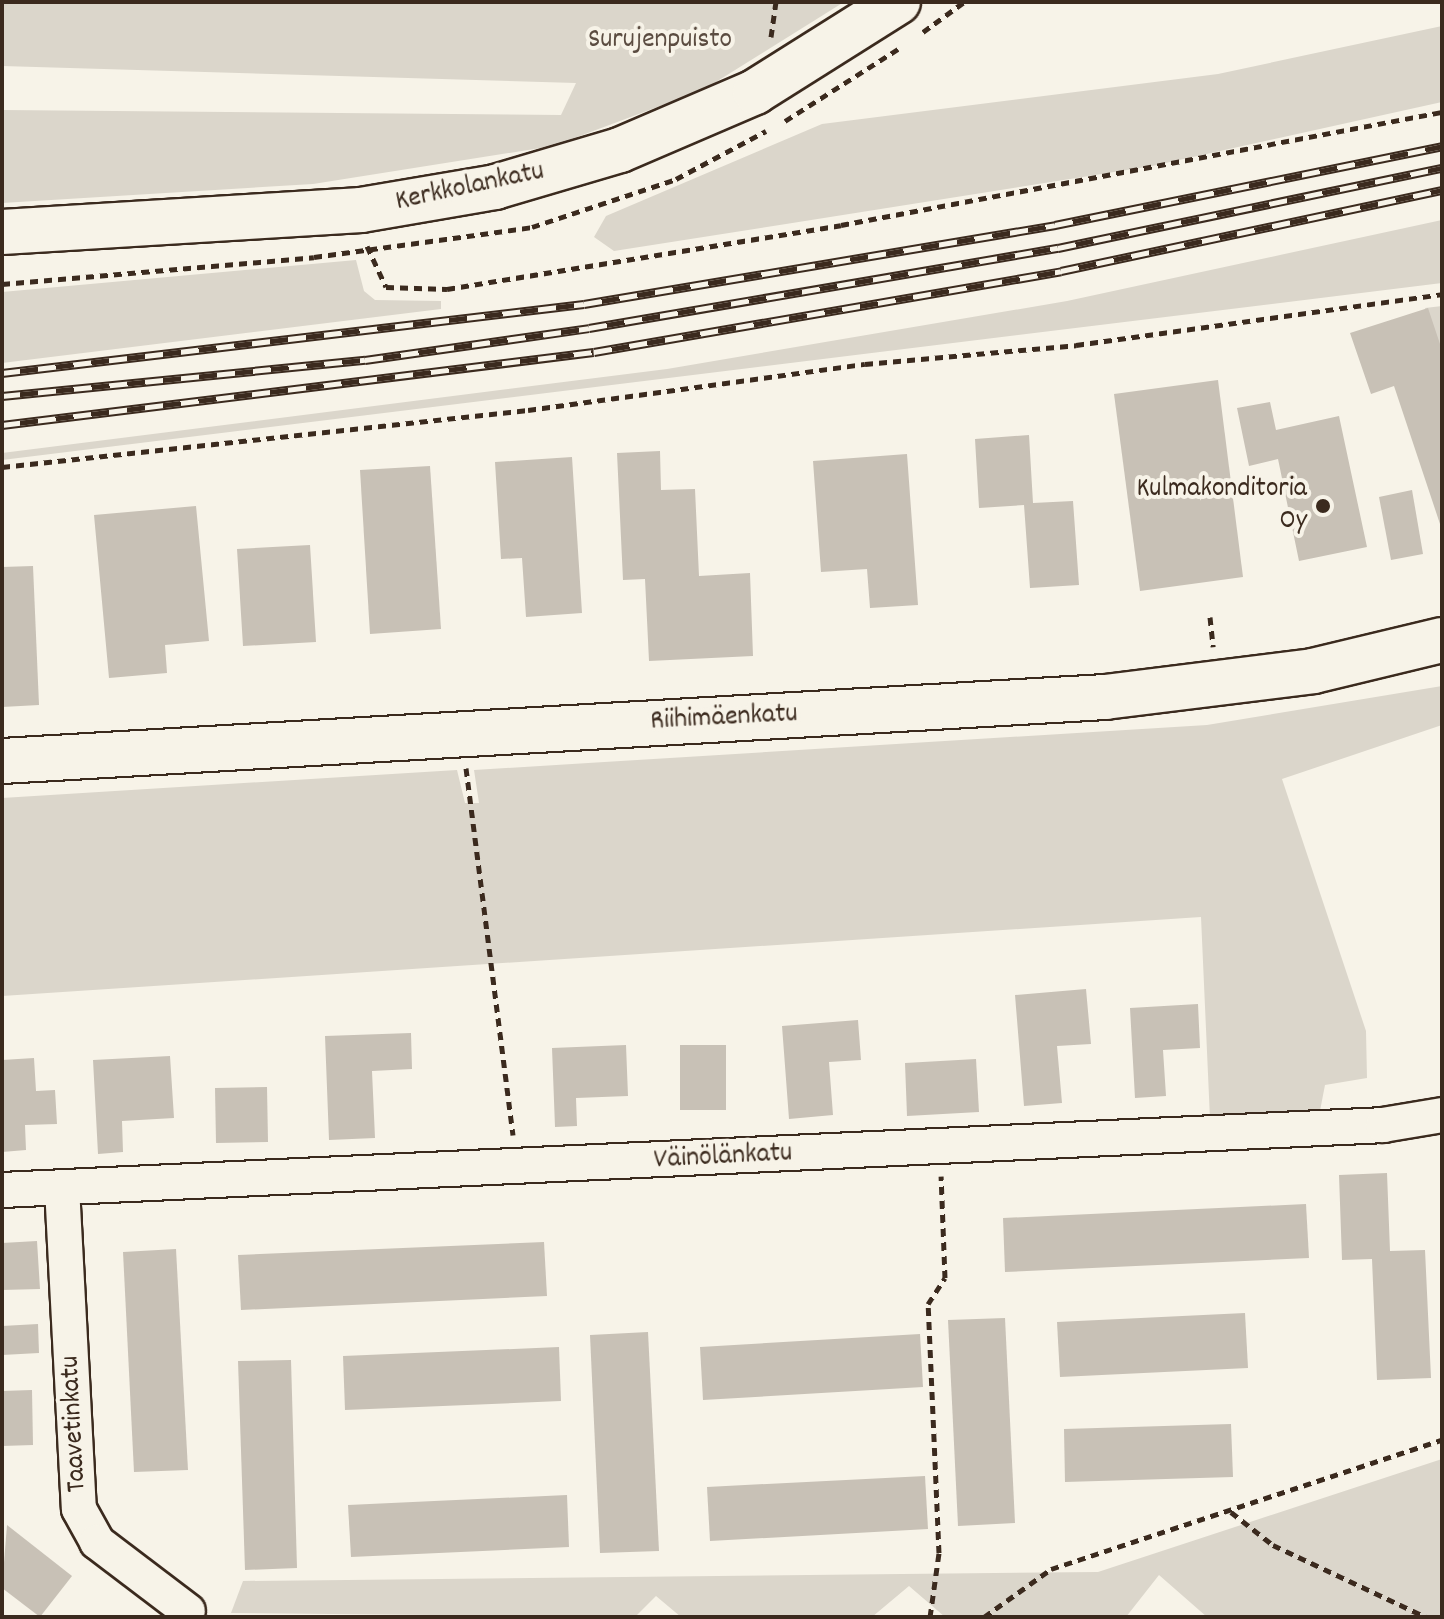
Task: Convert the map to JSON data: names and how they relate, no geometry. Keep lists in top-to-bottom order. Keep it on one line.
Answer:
{"streets":{"street":["Kerkkolankatu","Riihimäenkatu","Väinölänkatu","Taavetinkatu"]},"crossings":[["Väinölänkatu","Taavetinkatu"]],"parks":["Surujenpuisto"],"places":["Kulmakonditoria Oy"]}
